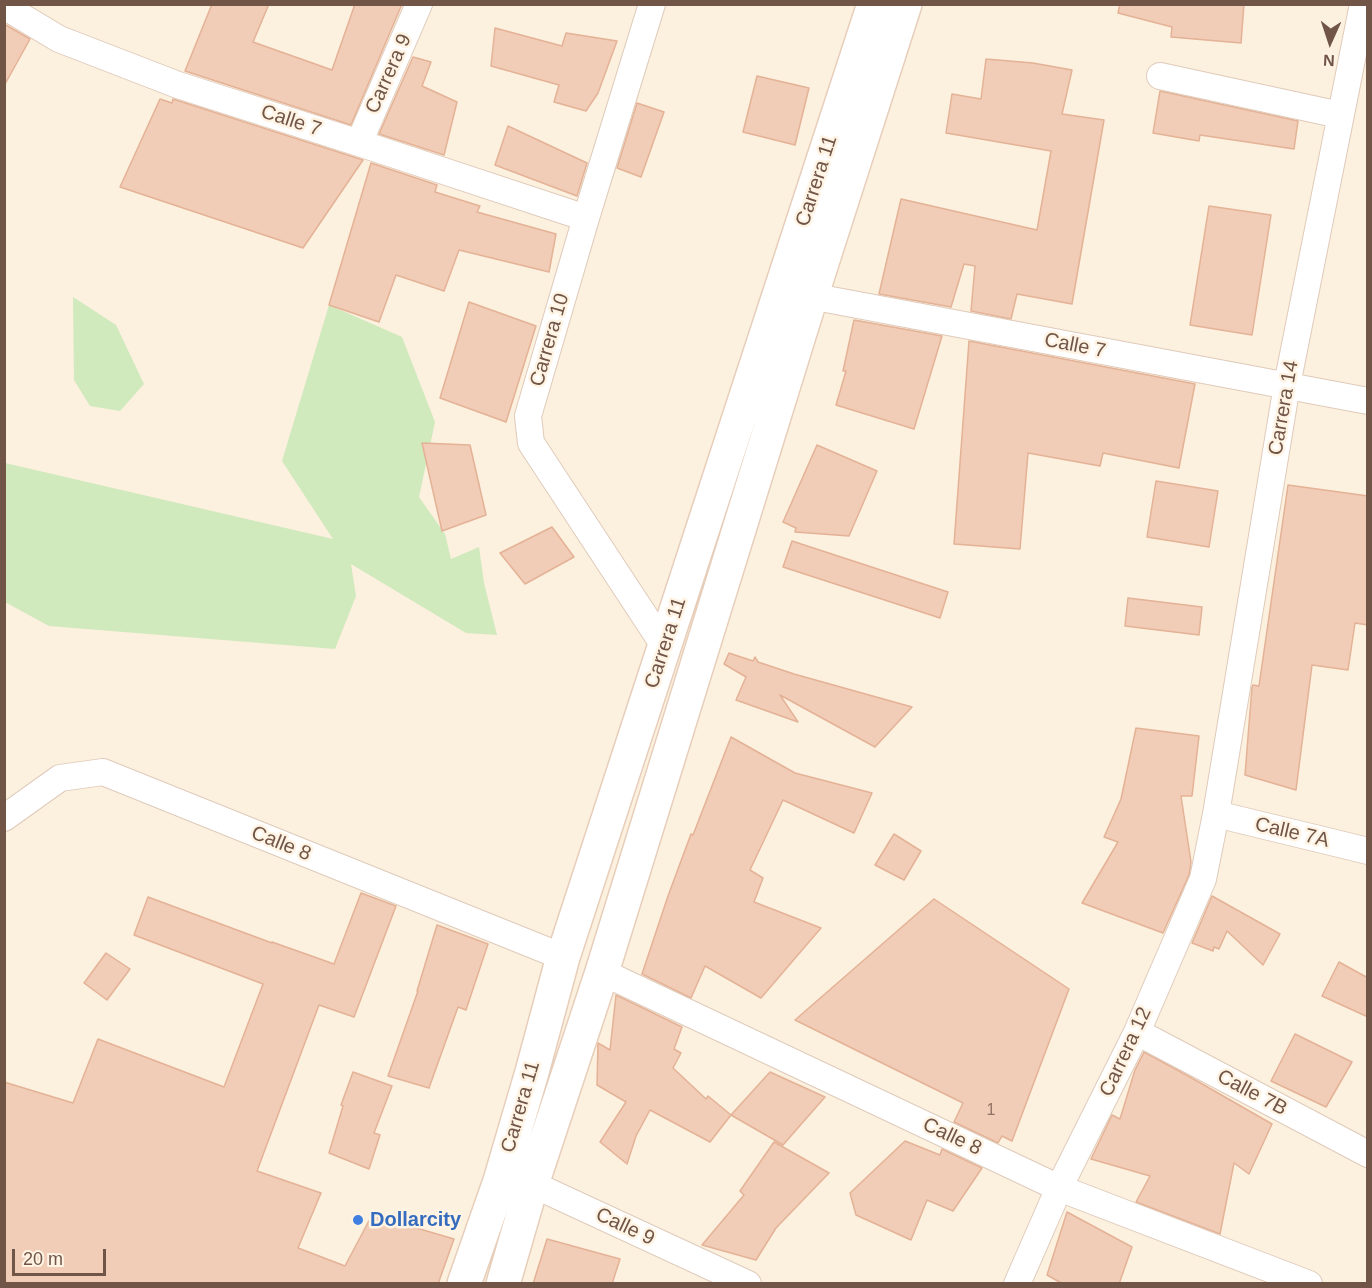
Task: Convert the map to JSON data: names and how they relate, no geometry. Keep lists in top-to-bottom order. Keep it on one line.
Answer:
{"streets":{"main road":["Carrera 11"],"street":["Carrera 9","Calle 7","Carrera 10","Carrera 14","Calle 7A","Calle 8","Carrera 12","Calle 7B","Calle 9"]},"crossings":[["Carrera 9","Calle 7"],["Calle 7","Carrera 11"],["Calle 7","Carrera 10"],["Calle 7","Carrera 14"],["Carrera 11","Carrera 10"],["Carrera 11","Calle 8"],["Carrera 11","Calle 9"],["Carrera 14","Calle 7A"],["Carrera 14","Carrera 12"],["Calle 7A","Carrera 12"],["Calle 8","Carrera 12"],["Carrera 12","Calle 7B"]],"places":["Dollarcity"],"house_numbers":["1"],"scale_bar":"20 m","north":"bottom"}
